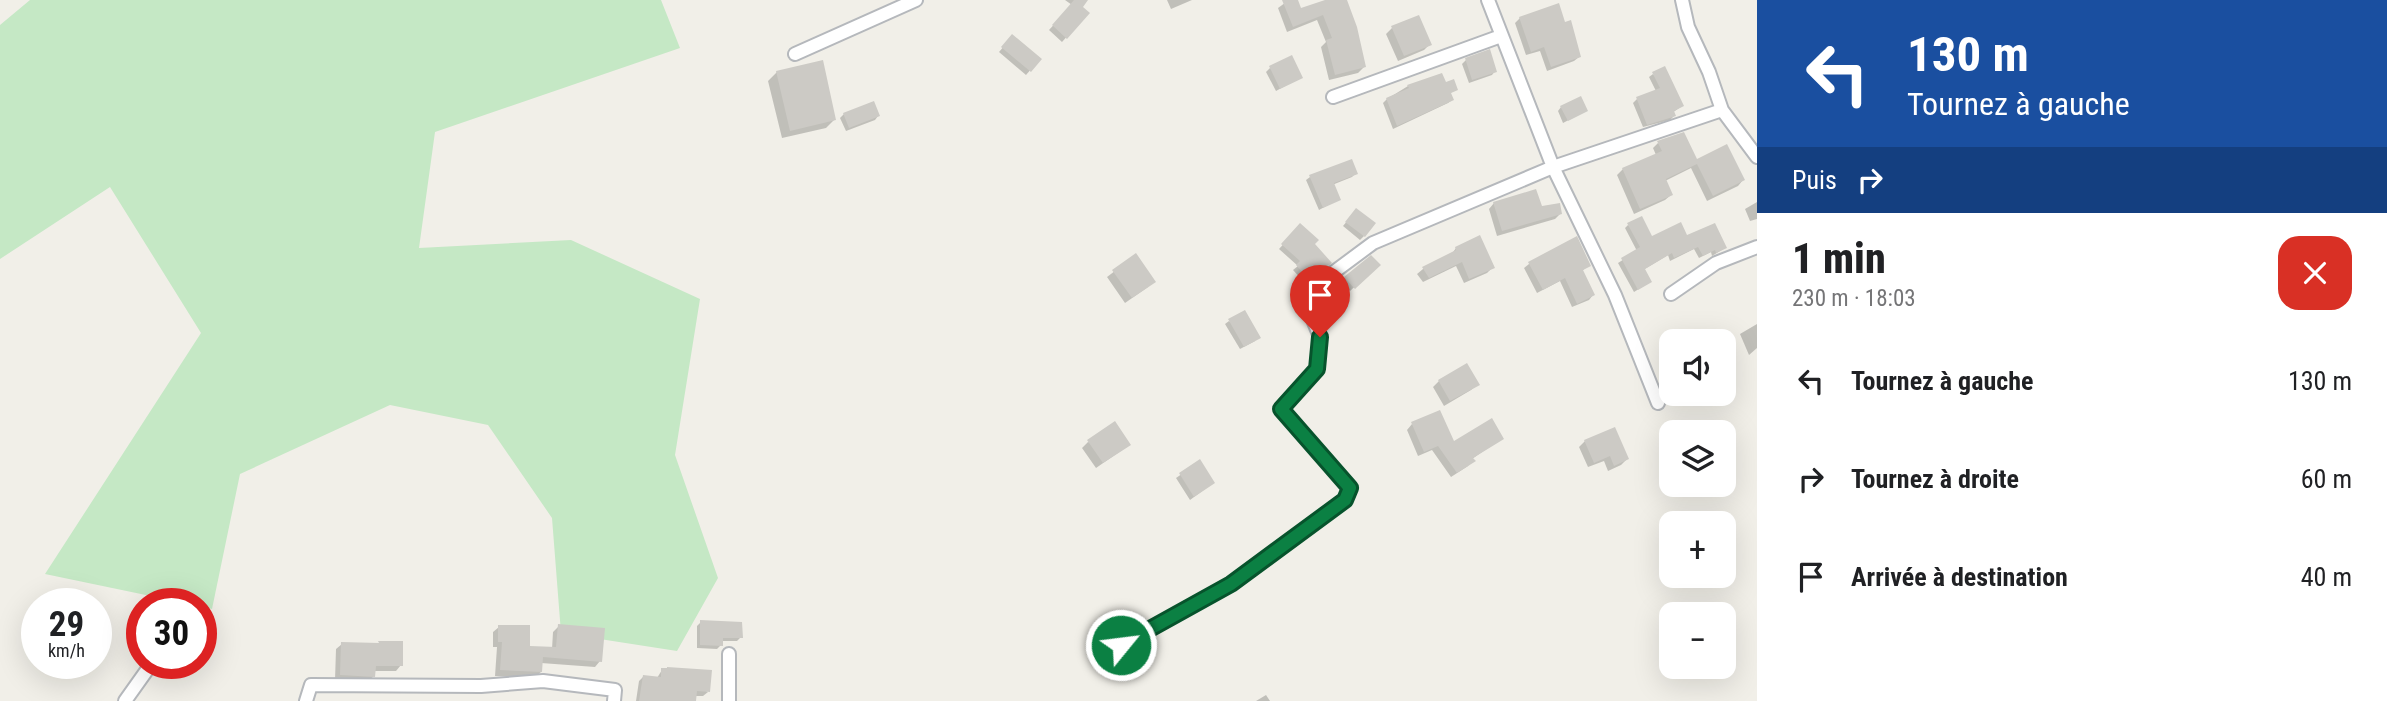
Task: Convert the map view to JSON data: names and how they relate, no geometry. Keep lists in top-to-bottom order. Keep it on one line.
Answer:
{"page":{"turn":["130 m","Tournez à gauche"],"then":"Puis","heading":["1 min","230 m · 18:03"],"map_buttons":["+","−"],"list":[{"name":"Tournez à gauche","value":"130 m"},{"name":"Tournez à droite","value":"60 m"},{"name":"Arrivée à destination","value":"40 m"}],"speed":"29 km/h","limit":"30"}}
